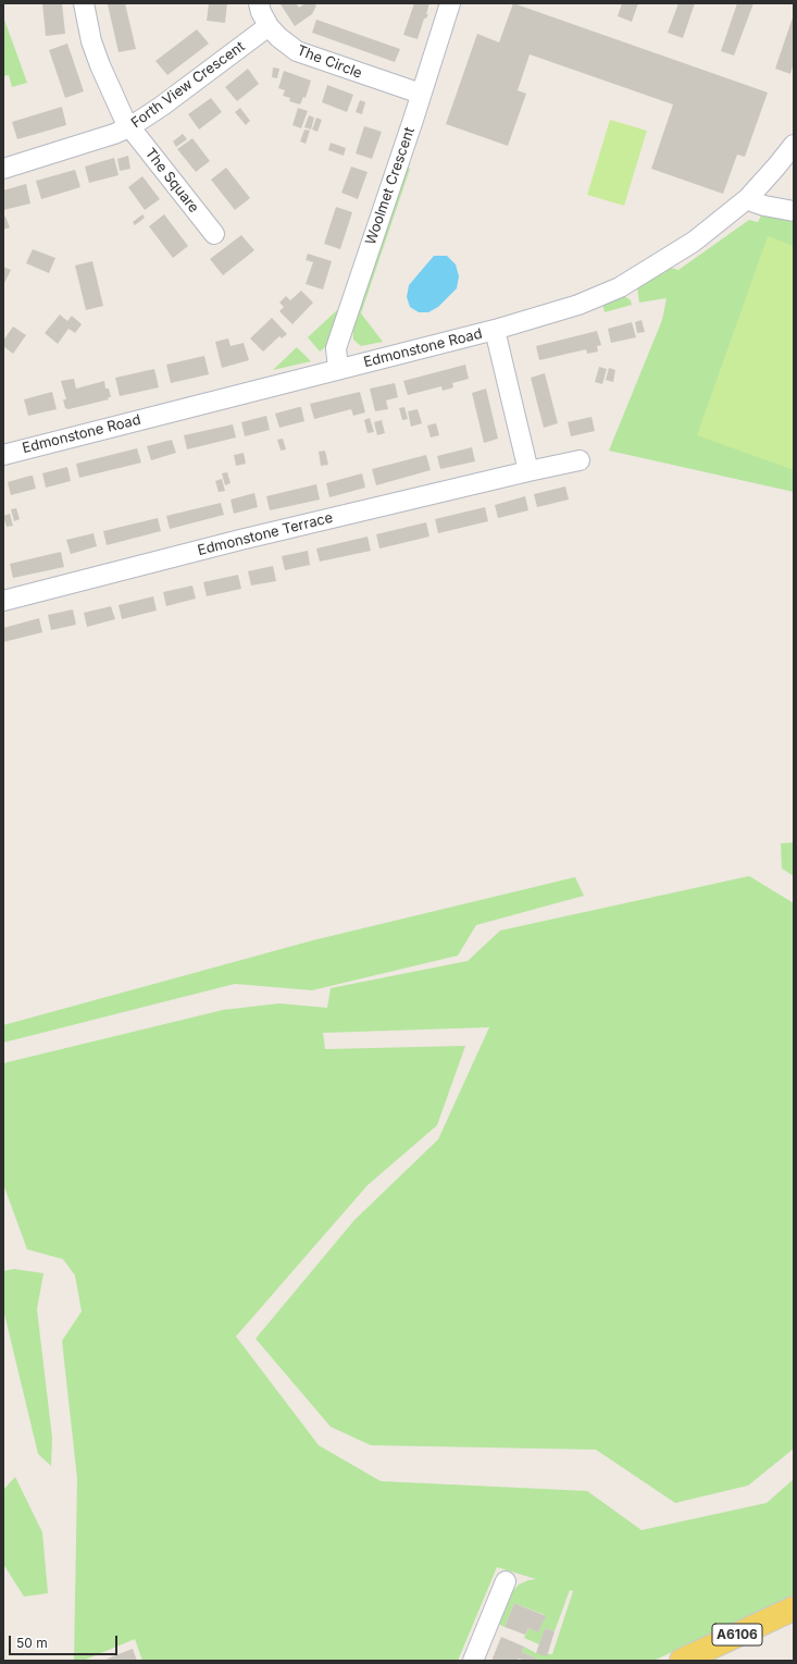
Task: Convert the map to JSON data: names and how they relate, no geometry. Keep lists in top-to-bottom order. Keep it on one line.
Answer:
{"streets":{"main road":["A6106"],"street":["The Circle","Forth View Crescent","The Square","Woolmet Crescent","Edmonstone Road","Edmonstone Terrace"]},"crossings":[["The Circle","Forth View Crescent"],["The Circle","Woolmet Crescent"],["Forth View Crescent","The Square"],["Woolmet Crescent","Edmonstone Road"]],"scale_bar":"50 m"}
